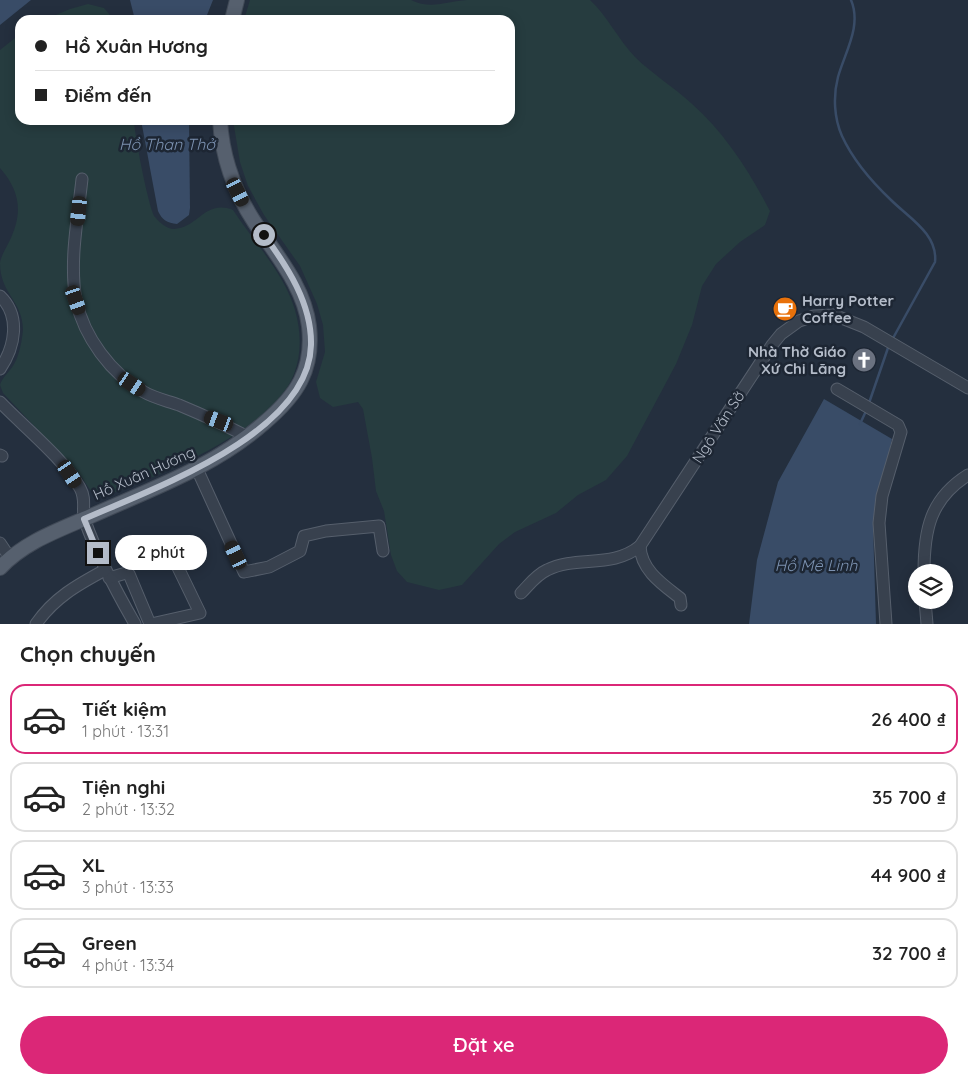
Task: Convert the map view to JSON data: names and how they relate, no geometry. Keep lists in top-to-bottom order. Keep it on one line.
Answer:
{"streets":{"main road":["Hồ Xuân Hương"],"street":["Ngô Văn Sở"]},"water":["Hồ Than Thở","Hồ Mê Linh"],"places":{"cafe":["Harry Potter Coffee"],"church":["Nhà Thờ Giáo Xứ Chi Lăng"]},"page":{"banner":["Hồ Xuân Hương","Điểm đến"],"bubble":"2 phút","heading":"Chọn chuyến","list":[{"name":"Tiết kiệm","note":"1 phút · 13:31","value":"26 400 ₫"},{"name":"Tiện nghi","note":"2 phút · 13:32","value":"35 700 ₫"},{"name":"XL","note":"3 phút · 13:33","value":"44 900 ₫"},{"name":"Green","note":"4 phút · 13:34","value":"32 700 ₫"}],"buttons":"Đặt xe"}}
